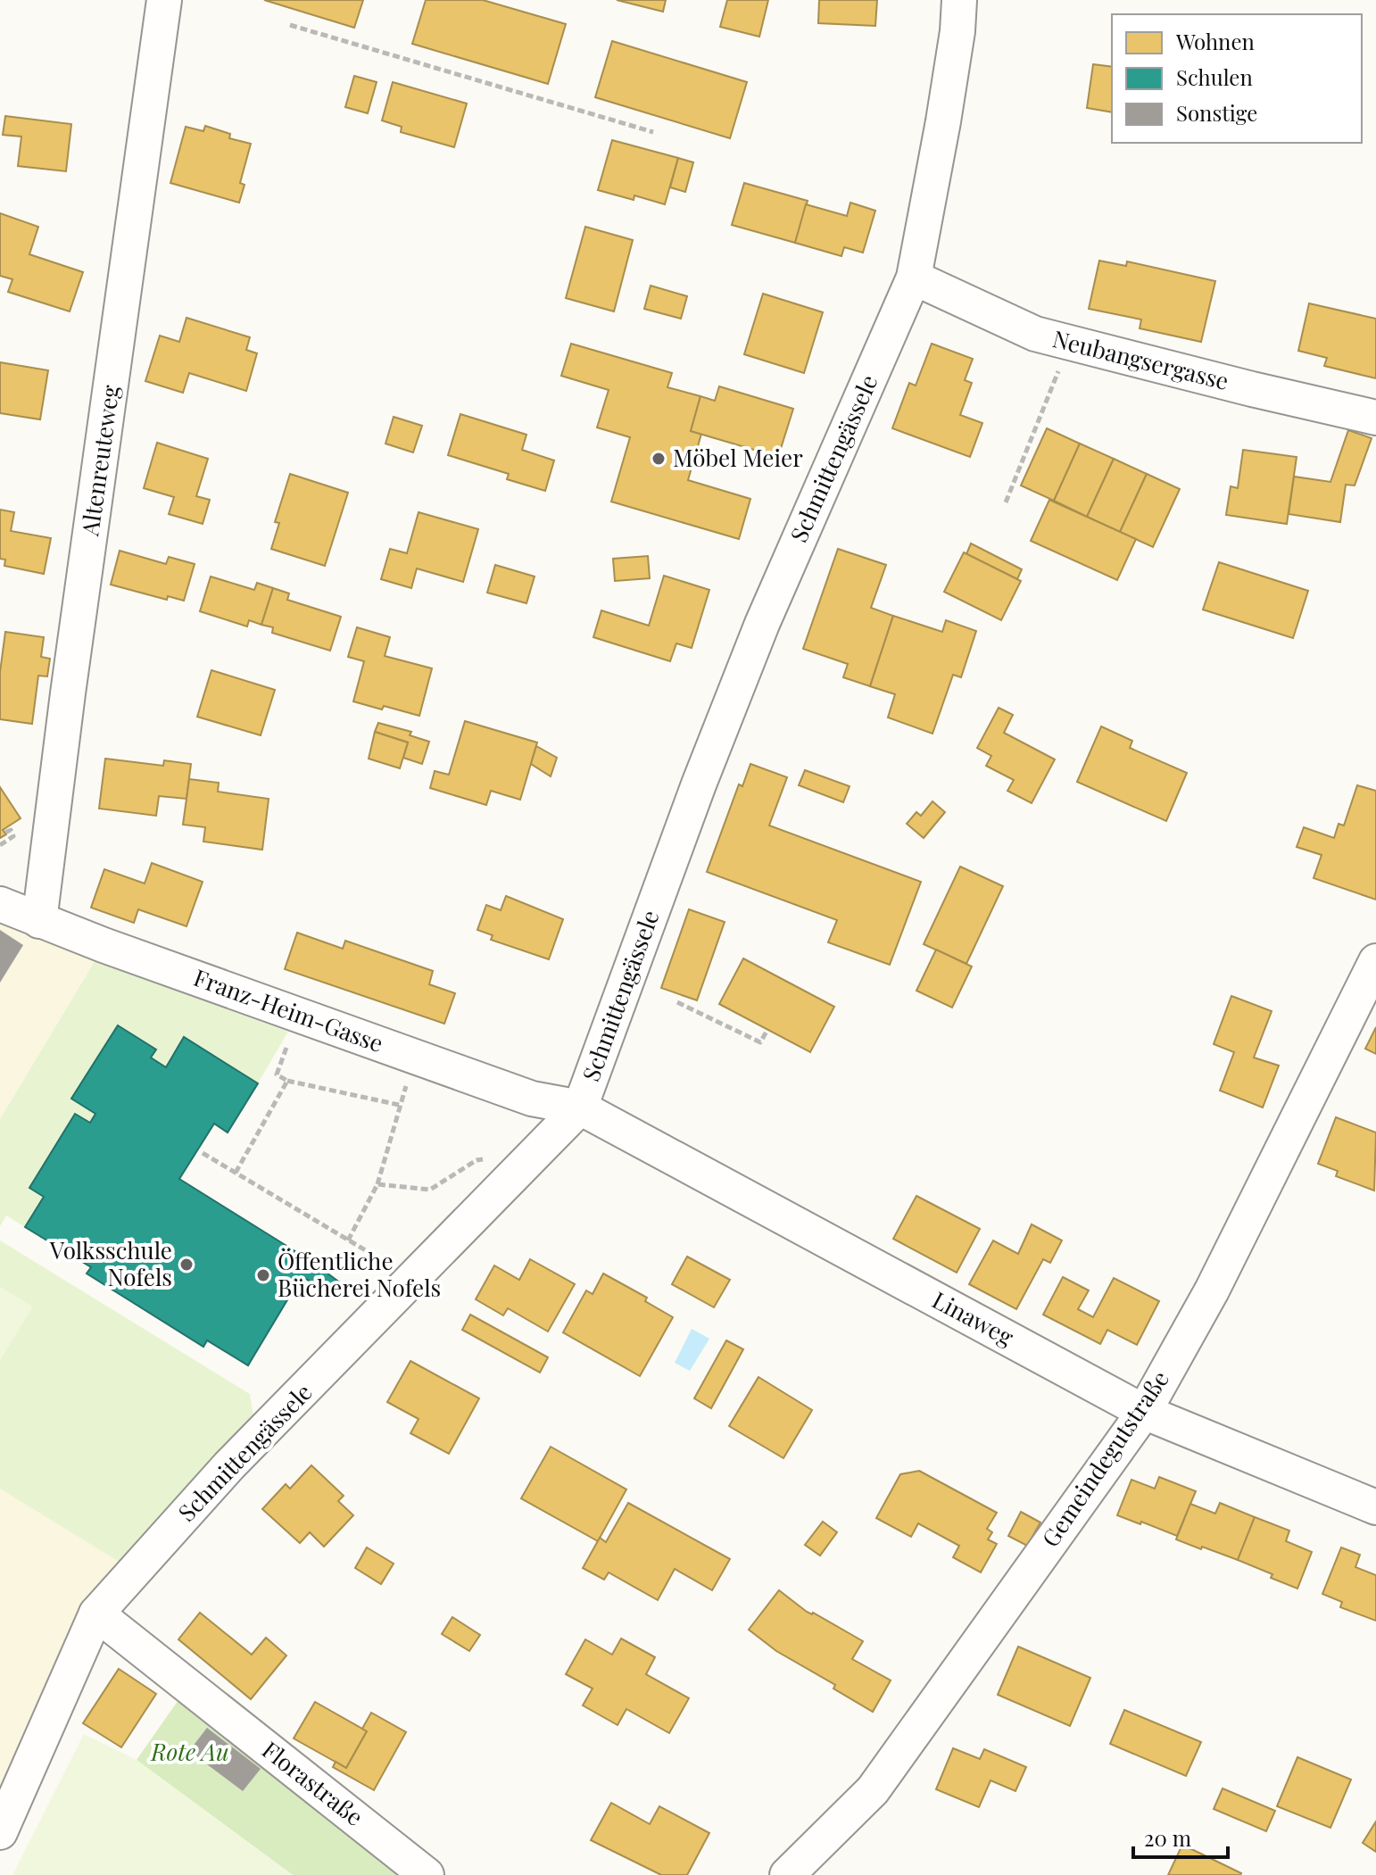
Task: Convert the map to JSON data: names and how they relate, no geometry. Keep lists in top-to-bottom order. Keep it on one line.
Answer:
{"streets":{"street":["Neubangsergasse","Schmittengässele","Altenreuteweg","Franz-Heim-Gasse","Linaweg","Gemeindegutstraße","Florastraße"]},"crossings":[["Neubangsergasse","Schmittengässele"],["Schmittengässele","Franz-Heim-Gasse"],["Schmittengässele","Linaweg"],["Schmittengässele","Florastraße"],["Altenreuteweg","Franz-Heim-Gasse"],["Franz-Heim-Gasse","Linaweg"],["Linaweg","Gemeindegutstraße"]],"parks":["Rote Au"],"places":["Möbel Meier","Volksschule Nofels","Öffentliche Bücherei Nofels"],"legend":["Wohnen","Schulen","Sonstige"],"scale_bar":"20 m"}
